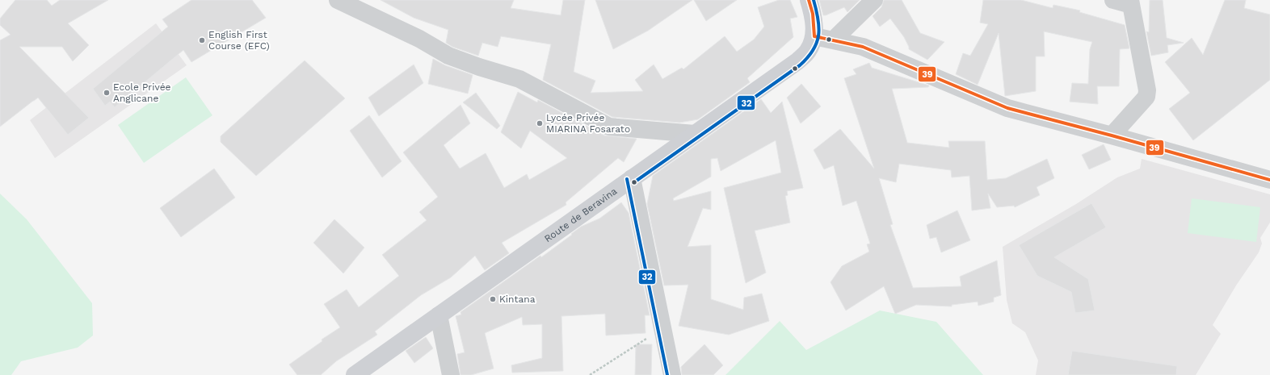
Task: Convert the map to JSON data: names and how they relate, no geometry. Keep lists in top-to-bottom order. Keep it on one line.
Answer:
{"streets":{"street":["Route de Beravina"]},"places":["English First Course (EFC)","Ecole Privée Anglicane","Lycée Privée MIARINA Fosarato","Kintana"],"lines":["transit line 39","transit line 32"]}
